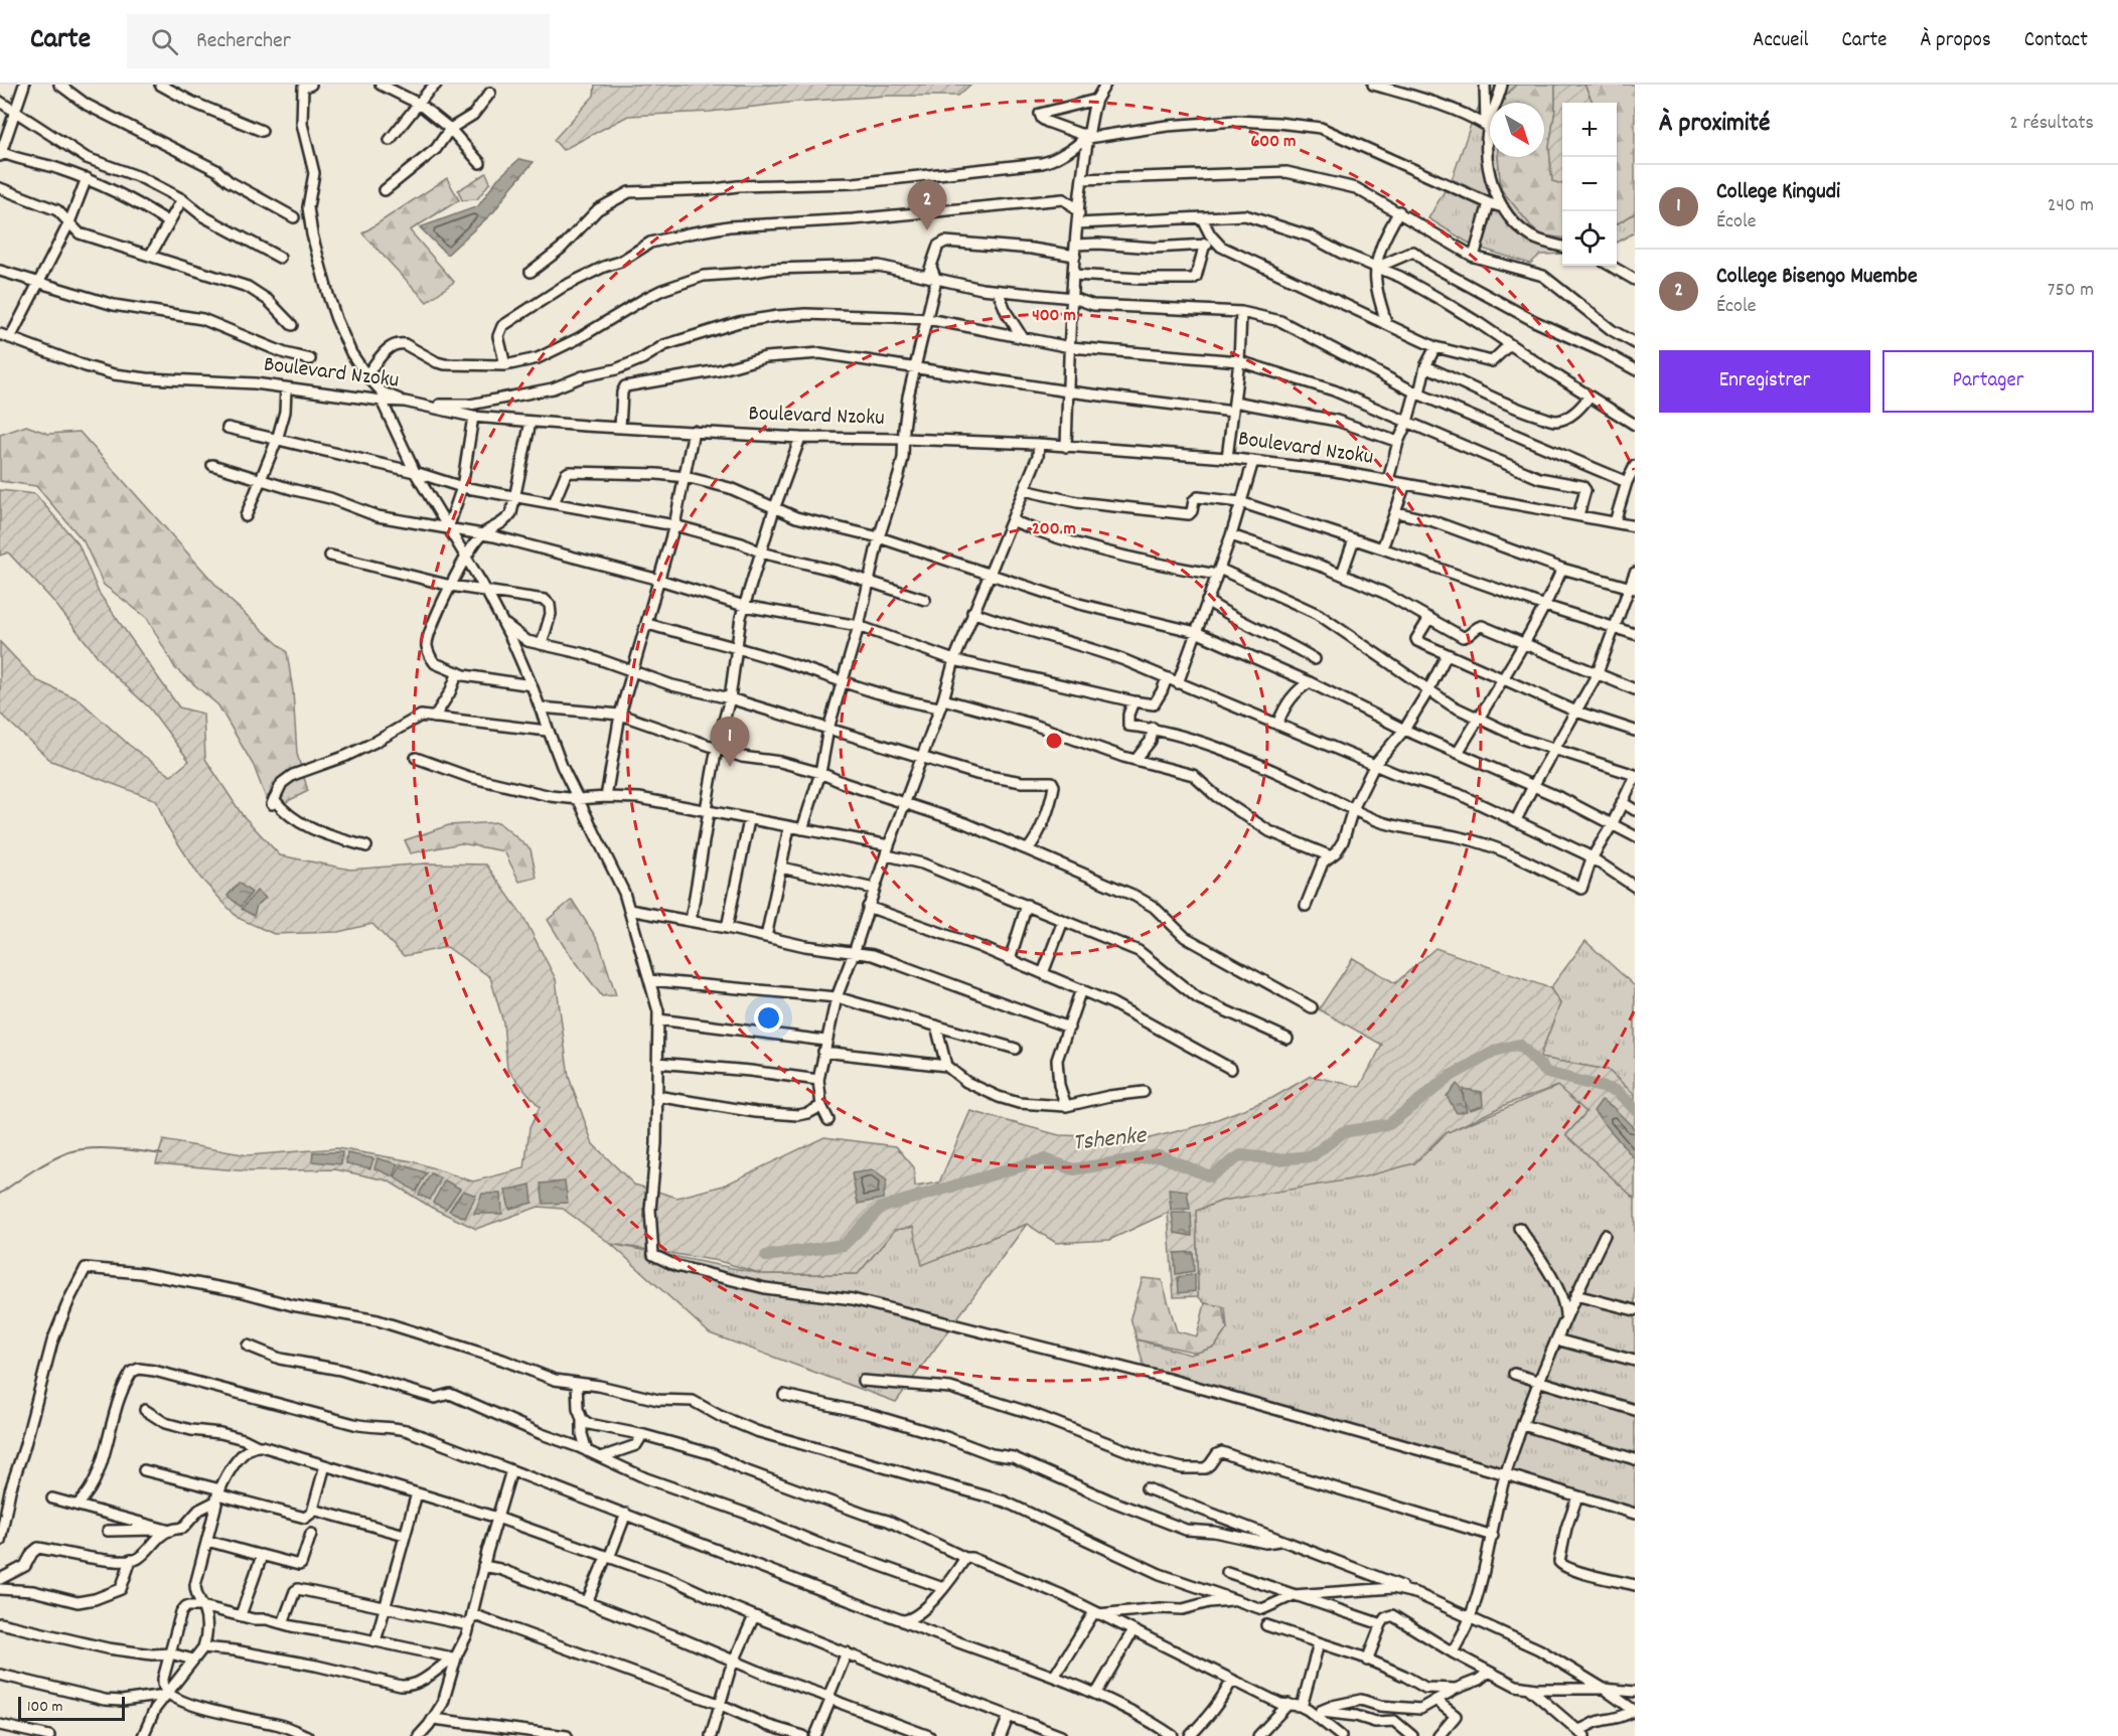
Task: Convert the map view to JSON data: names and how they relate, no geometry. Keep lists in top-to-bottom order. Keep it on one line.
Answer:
{"streets":{"street":["Boulevard Nzoku"]},"water":["Tshenke"],"scale_bar":"100 m","north":"bottom right","page":{"header":"Carte","search":"Rechercher","nav":["Accueil","Carte","À propos","Contact"],"heading":["À proximité","2 résultats"],"map_buttons":["+","−"],"list":[{"mark":"1","name":"College Kingudi","note":"École","value":"240 m"},{"mark":"2","name":"College Bisengo Muembe","note":"École","value":"750 m"}],"pins":["2","1"],"buttons":["Enregistrer","Partager"],"scale":"100 m"},"rings":["600 m","400 m","200 m"]}
